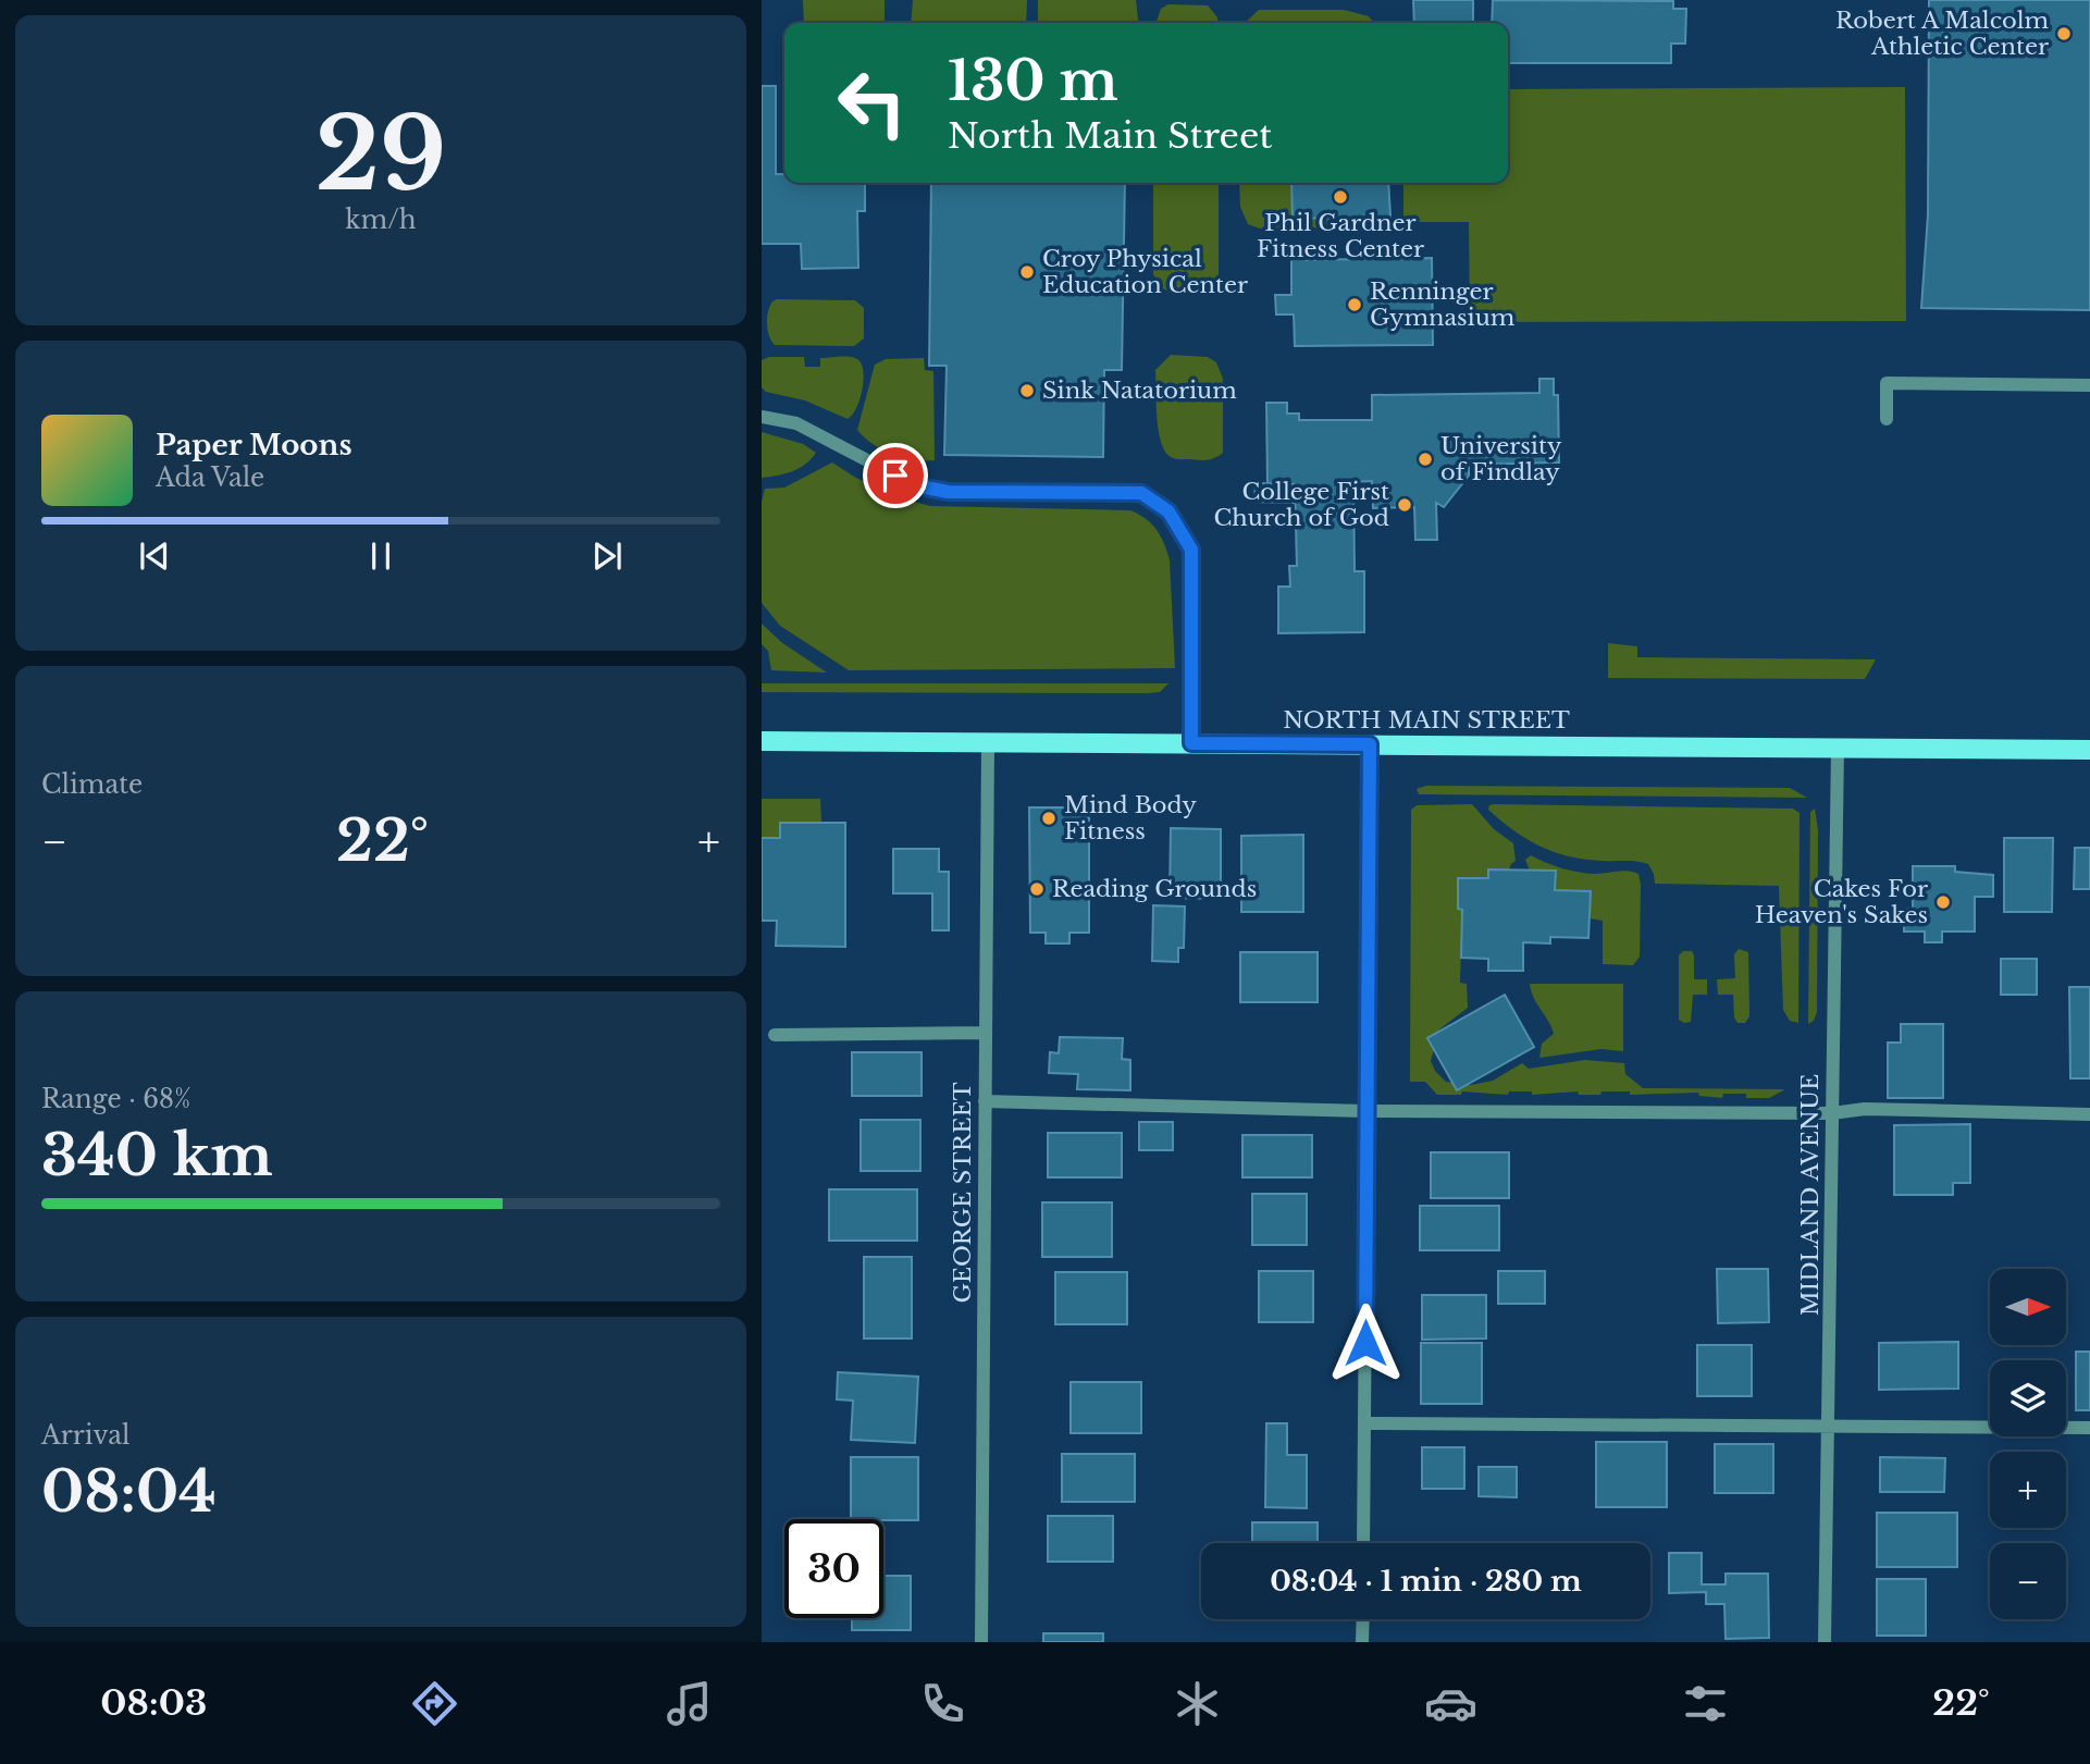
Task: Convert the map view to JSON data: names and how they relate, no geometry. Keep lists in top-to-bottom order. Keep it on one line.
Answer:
{"streets":{"main road":["NORTH MAIN STREET"],"street":["GEORGE STREET","MIDLAND AVENUE"]},"crossings":[["NORTH MAIN STREET","GEORGE STREET"],["NORTH MAIN STREET","MIDLAND AVENUE"]],"places":["Robert A Malcolm Athletic Center","Phil Gardner Fitness Center","Croy Physical Education Center","Renninger Gymnasium","Sink Natatorium","University of Findlay","College First Church of God","Mind Body Fitness","Reading Grounds","Cakes For Heaven's Sakes"],"north":"right","page":{"tile":[["29","km/h"],"Climate",["Range · 68%","340 km"],["Arrival","08:04"]],"turn":["130 m","North Main Street"],"song":["Paper Moons","Ada Vale"],"heat":["−","22°","+"],"map_buttons":["+","−"],"limit":"30","trip":"08:04 · 1 min · 280 m","tabs":["08:03","22°"]}}
